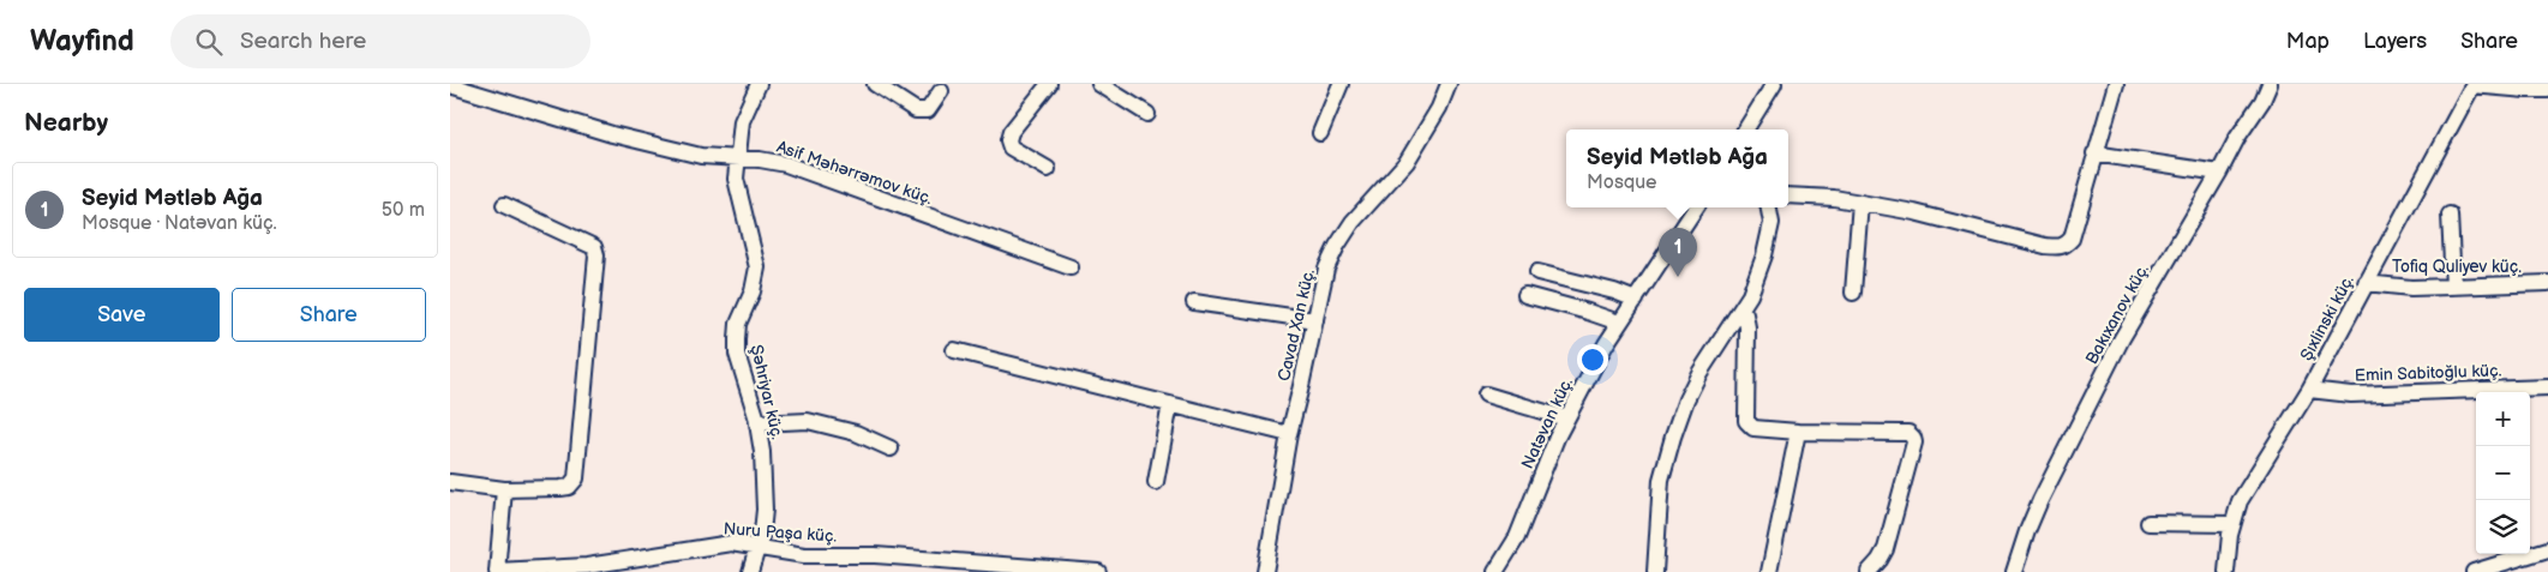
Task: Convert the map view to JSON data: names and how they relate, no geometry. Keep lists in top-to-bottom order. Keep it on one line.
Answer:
{"streets":{"street":["Asif Məhərrəmov küç.","Tofiq Quliyev küç.","Bakıxanov küç.","Şıxlinski küç.","Cavad Xan küç.","Emin Sabitoğlu küç.","Şəhriyar küç.","Natəvan küç.","Nuru Paşa küç."]},"crossings":[["Asif Məhərrəmov küç.","Şəhriyar küç."],["Tofiq Quliyev küç.","Şıxlinski küç."],["Şıxlinski küç.","Emin Sabitoğlu küç."],["Şəhriyar küç.","Nuru Paşa küç."]],"page":{"header":"Wayfind","search":"Search here","nav":["Map","Layers","Share"],"heading":"Nearby","popup":["Seyid Mətləb Ağa","Mosque"],"list":[{"mark":"1","name":"Seyid Mətləb Ağa","note":"Mosque · Natəvan küç.","value":"50 m"}],"pins":"1","buttons":["Save","Share"],"map_buttons":["+","−"]}}
